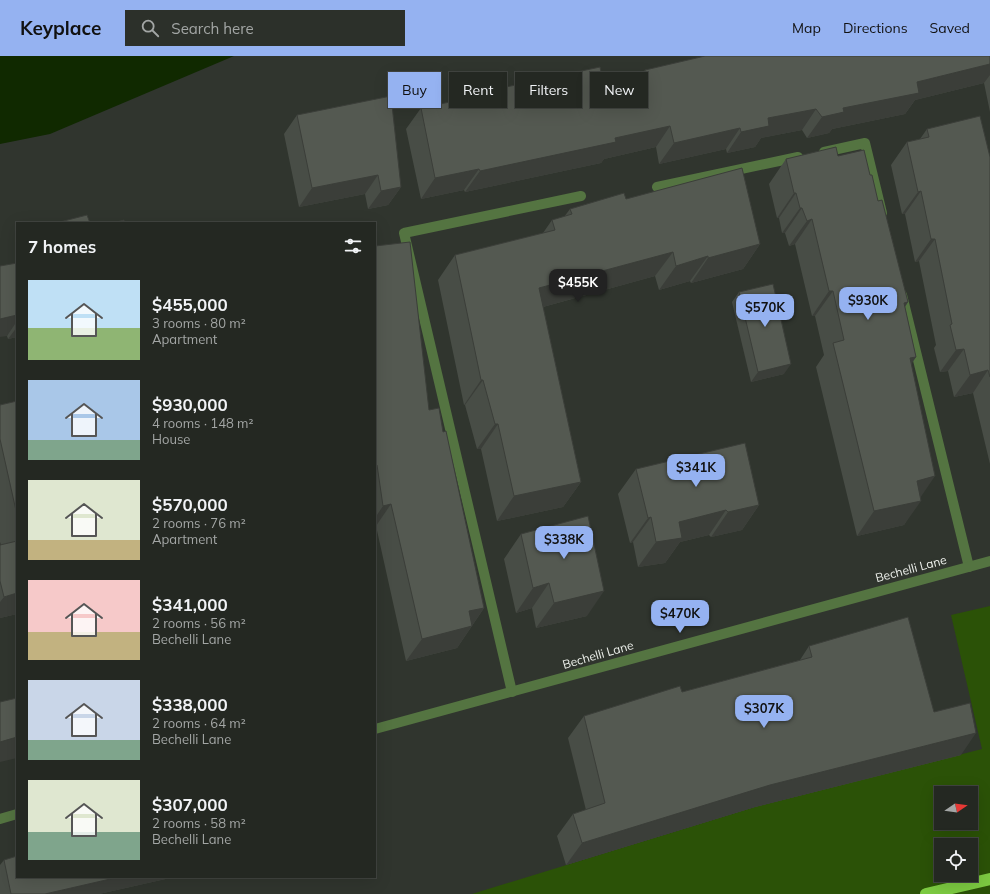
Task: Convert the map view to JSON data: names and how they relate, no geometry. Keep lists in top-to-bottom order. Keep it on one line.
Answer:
{"streets":{"street":["Bechelli Lane"]},"north":"right","page":{"header":"Keyplace","search":"Search here","nav":["Map","Directions","Saved"],"chip":["Buy","Rent","Filters","New"],"heading":"7 homes","price":["$455K","$930K","$570K","$341K","$338K","$470K","$307K"],"list":[{"name":"$455,000","note":"3 rooms · 80 m² · Apartment"},{"name":"$930,000","note":"4 rooms · 148 m² · House"},{"name":"$570,000","note":"2 rooms · 76 m² · Apartment"},{"name":"$341,000","note":"2 rooms · 56 m² · Bechelli Lane"},{"name":"$338,000","note":"2 rooms · 64 m² · Bechelli Lane"},{"name":"$307,000","note":"2 rooms · 58 m² · Bechelli Lane"}]}}
